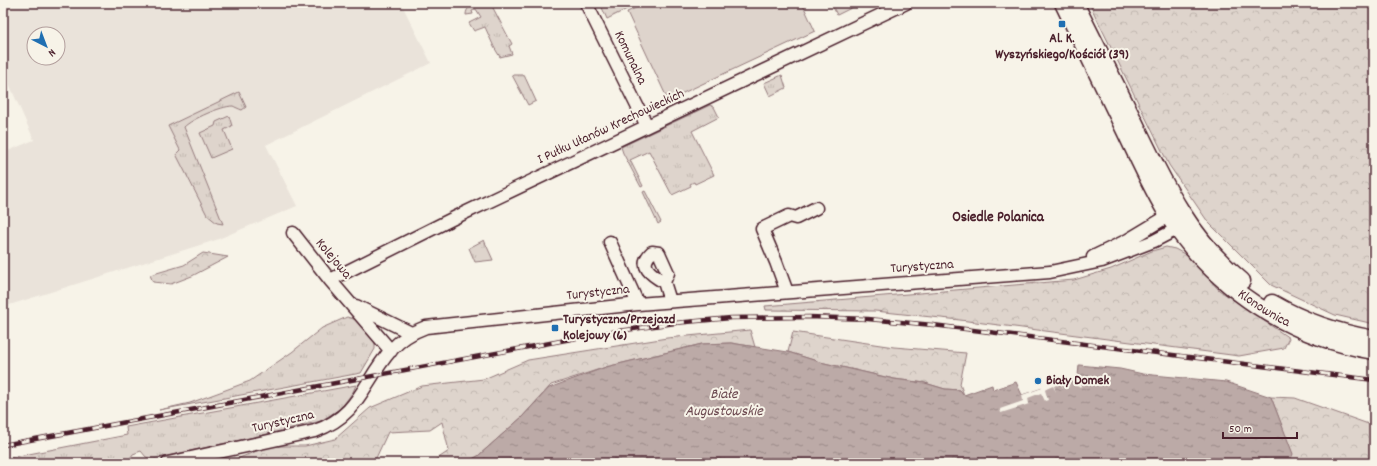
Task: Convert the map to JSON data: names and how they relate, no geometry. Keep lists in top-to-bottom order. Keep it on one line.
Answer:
{"streets":{"main road":["Klonownica"],"street":["Komunalna","I Pułku Ułanów Krechowieckich","Kolejowa","Turystyczna"]},"crossings":[["Komunalna","I Pułku Ułanów Krechowieckich"],["I Pułku Ułanów Krechowieckich","Kolejowa"],["Kolejowa","Turystyczna"],["Turystyczna","Klonownica"]],"districts":["Osiedle Polanica"],"water":["Białe Augustowskie"],"places":{"transit":["Al. K. Wyszyńskiego/Kościół (39)","Turystyczna/Przejazd Kolejowy (6)"],"other":["Biały Domek"]},"scale_bar":"50 m","north":"bottom right"}
